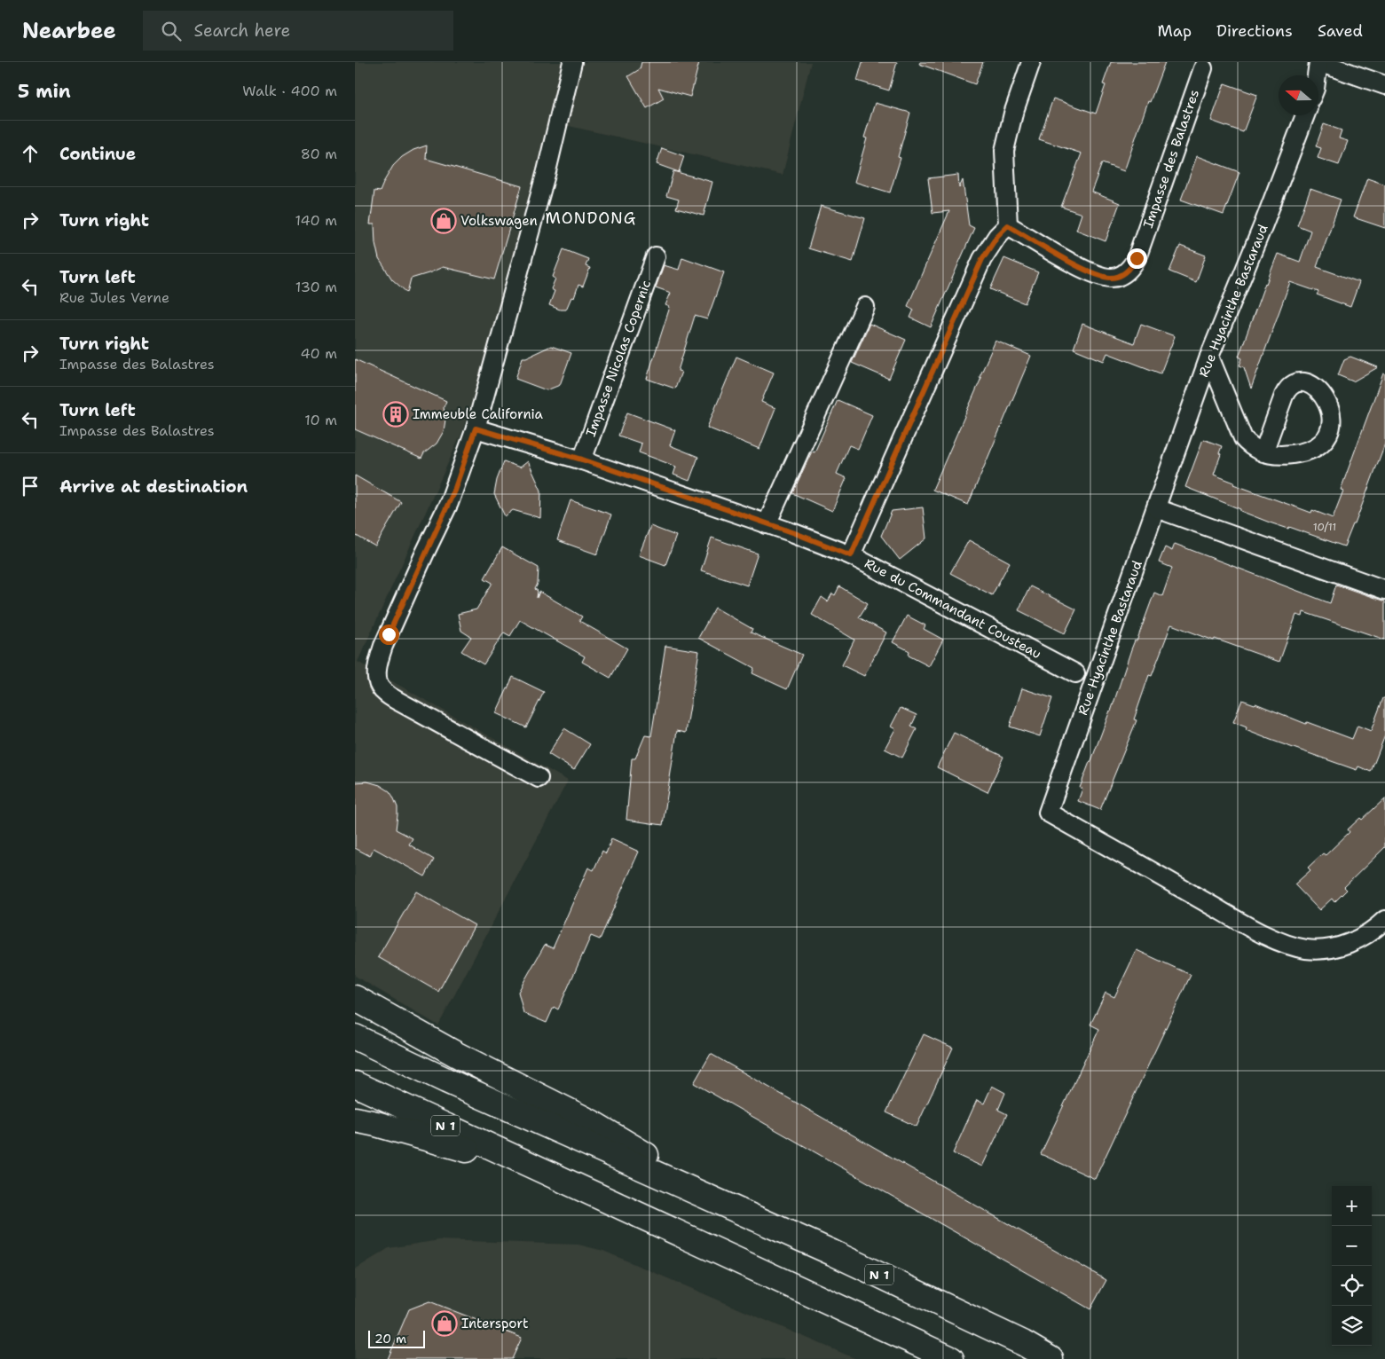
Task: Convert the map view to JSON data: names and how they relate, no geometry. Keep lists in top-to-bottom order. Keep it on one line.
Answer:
{"streets":{"highway":["N 1"],"street":["Impasse des Balastres","Rue Hyacinthe Bastaraud","Impasse Nicolas Copernic","Rue du Commandant Cousteau"]},"crossings":[["Impasse Nicolas Copernic","Rue du Commandant Cousteau"]],"districts":["MONDONG"],"places":{"shop":["Volkswagen","Intersport"],"building":["Immeuble California"]},"house_numbers":["10/11"],"scale_bar":"20 m","north":"left","page":{"header":"Nearbee","search":"Search here","nav":["Map","Directions","Saved"],"heading":["5 min","Walk · 400 m"],"list":[["Continue","80 m"],["Turn right","140 m"],["Turn left","Rue Jules Verne","130 m"],["Turn right","Impasse des Balastres","40 m"],["Turn left","Impasse des Balastres","10 m"],"Arrive at destination"],"map_buttons":["+","−"],"scale":"20 m"}}
